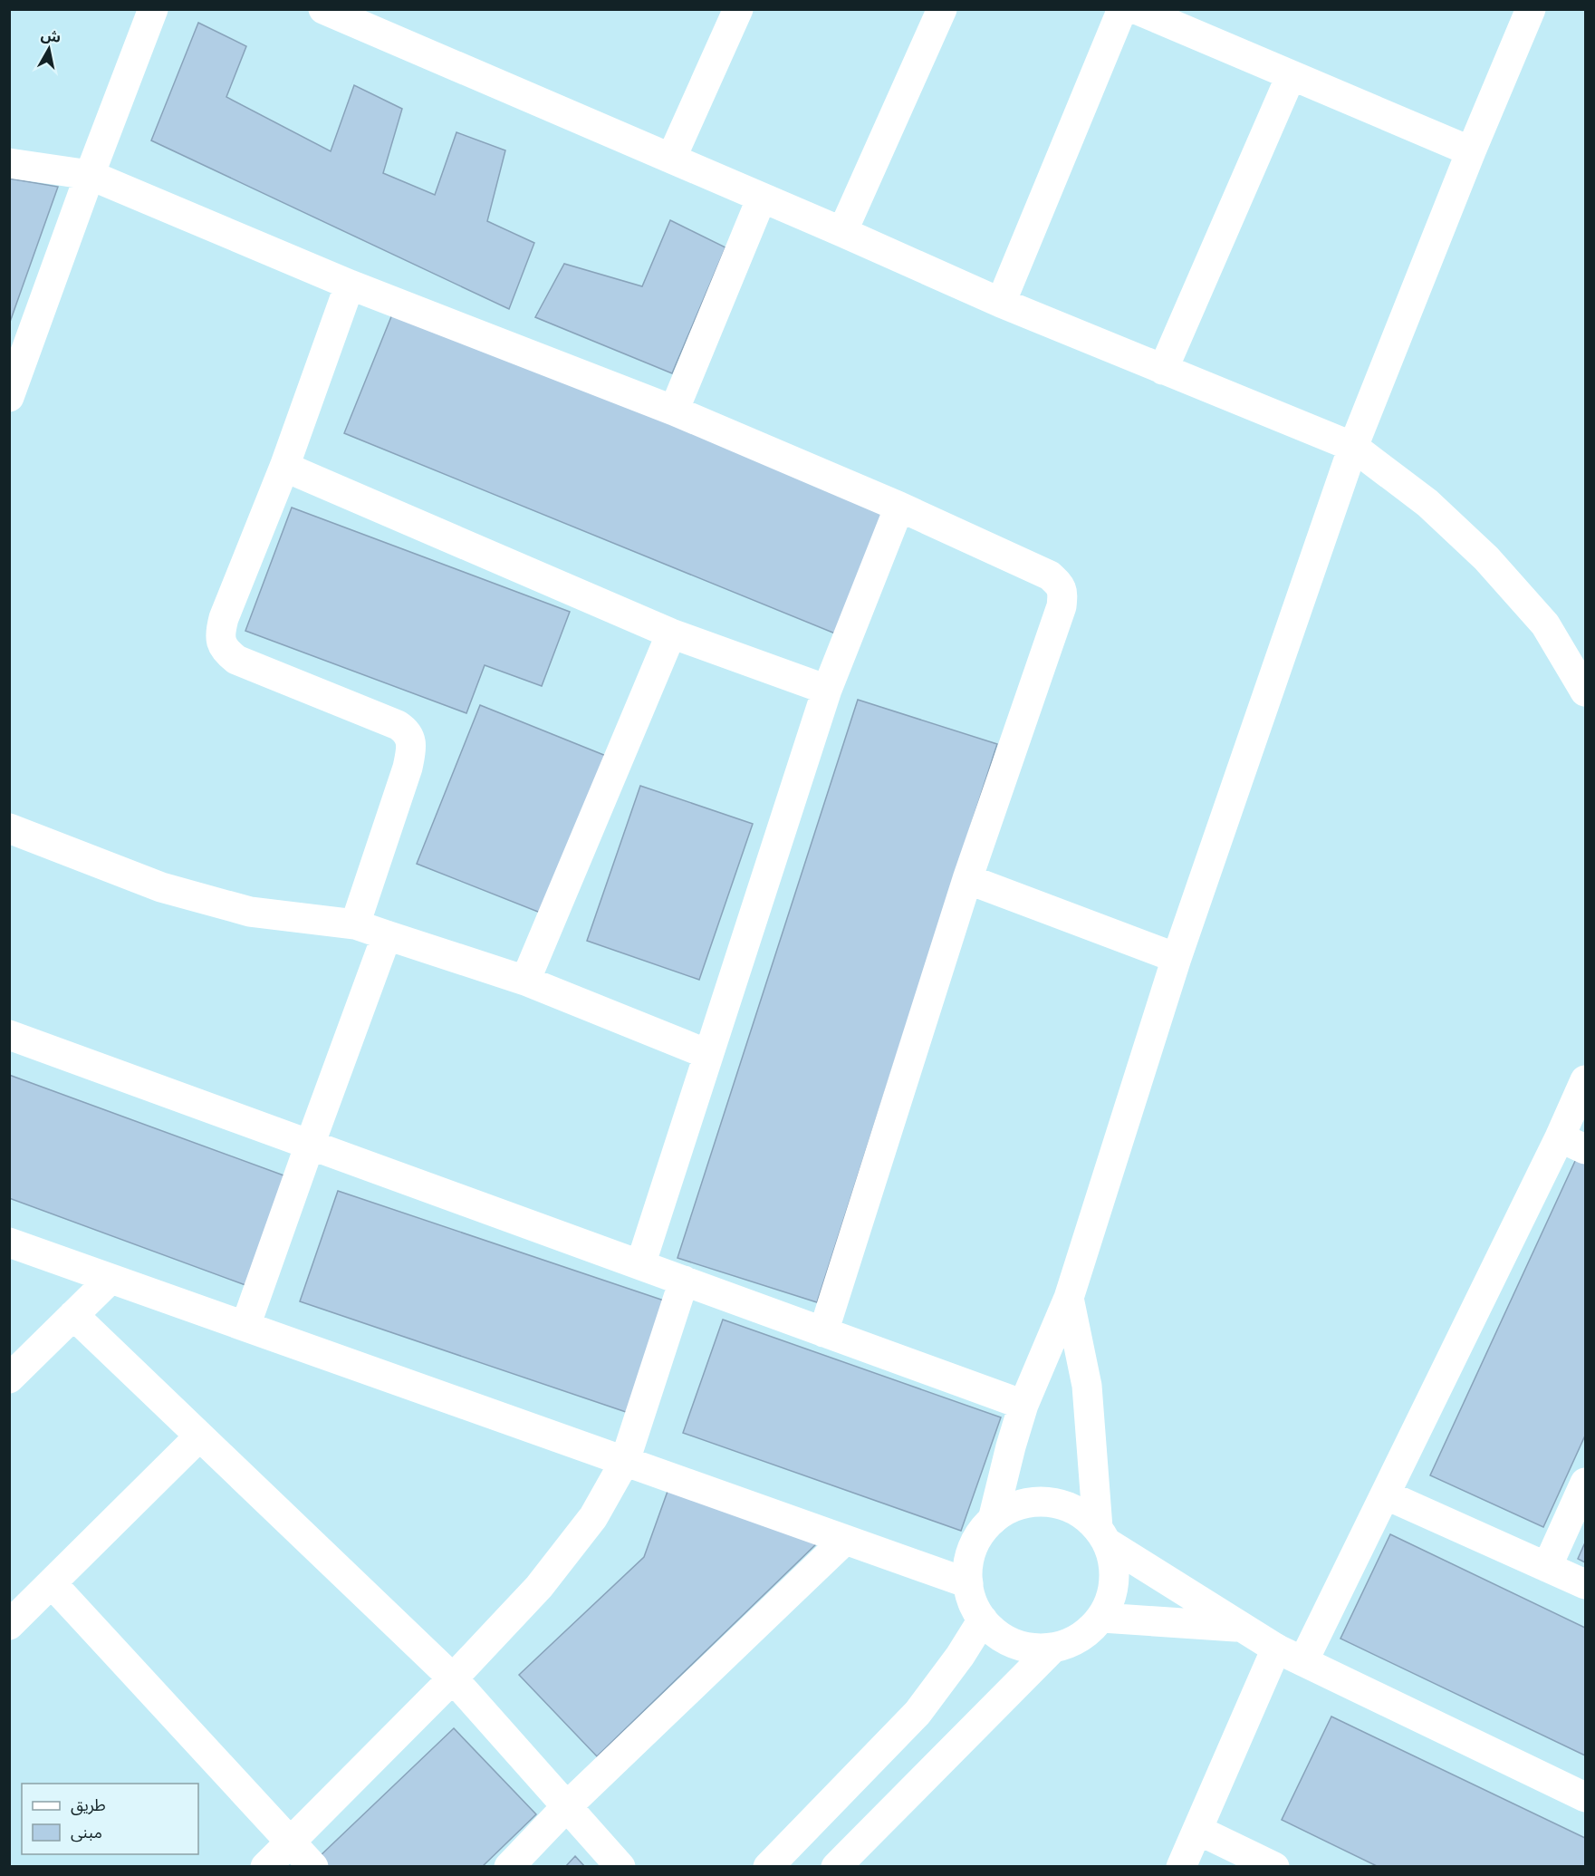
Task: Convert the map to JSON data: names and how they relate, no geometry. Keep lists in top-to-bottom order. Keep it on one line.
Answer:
{"legend":["طريق","مبنى"],"north":"top"}
